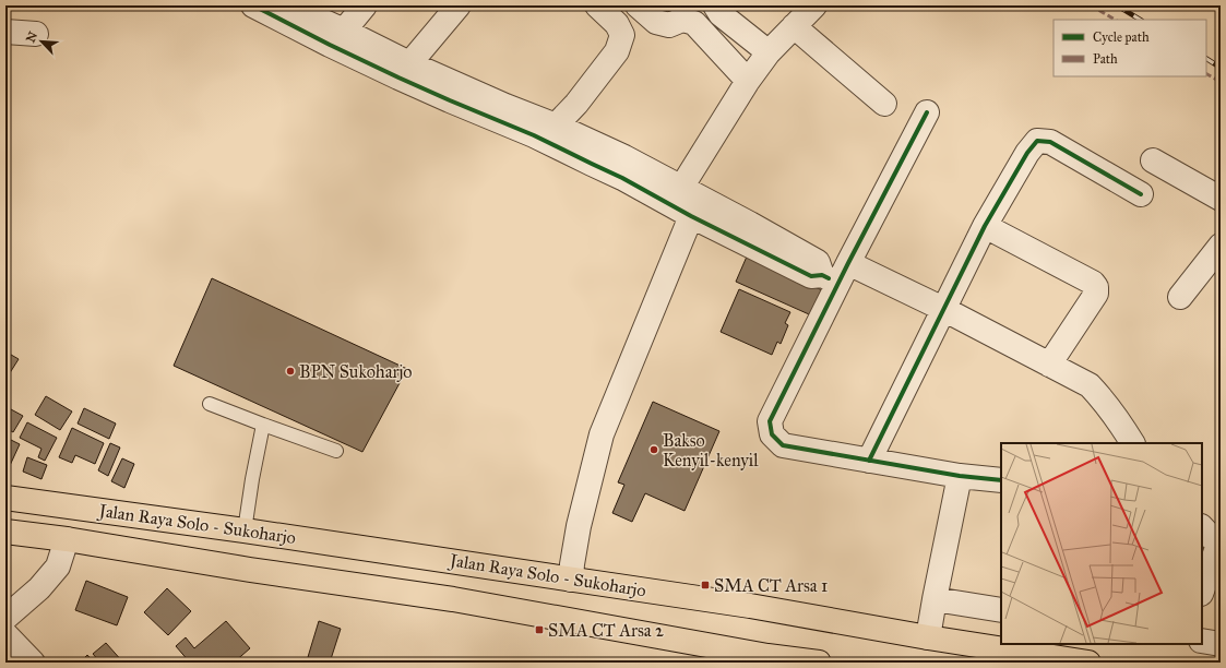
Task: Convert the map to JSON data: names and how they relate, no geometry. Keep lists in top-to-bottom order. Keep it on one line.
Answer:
{"streets":{"main road":["Jalan Raya Solo - Sukoharjo"]},"places":{"other":["BPN Sukoharjo","Bakso Kenyil-kenyil"],"transit":["SMA CT Arsa 1","SMA CT Arsa 2"]},"legend":["Cycle path","Path"],"north":"top left"}
